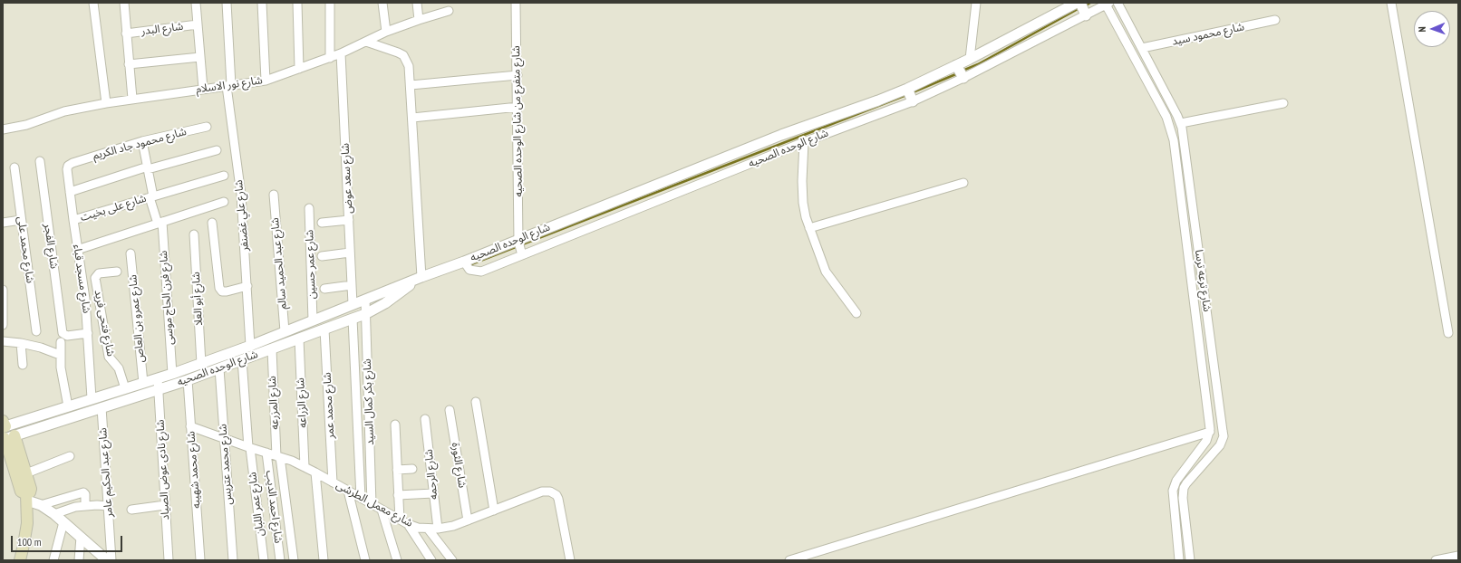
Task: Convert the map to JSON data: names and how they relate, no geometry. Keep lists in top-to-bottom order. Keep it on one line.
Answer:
{"streets":{"street":["شارع البدر","شارع محمود سيد","شارع نور الاسلام","شارع متفرع من شارع الوحده الصحيه","شارع محمود جاد الكريم","شارع الوحده الصحيه","شارع سعد عوض","شارع على بخيت","شارع علي غضنفر","شارع الفجر","شارع محمد على","شارع عبد الحميد سالم","شارع عمر حسين","شارع مسجد قباء","شارع ترعه ترسا","شارع فرن الحاج موسى","شارع أبو العلا","شارع عمرو بن العاص","شارع فتحى فريد","شارع بكر كمال السيد","شارع المزرعه","شارع الزراعه","شارع محمد عمر","شارع محمد عتريس","شارع الثورة","شارع نادى عوض الصياد","شارع محمد شهيبه","شارع عبد الحكيم عامر","شارع الرحمه","شارع عمر اللبان","شارع معمل الطرشى","شارع احمد الديب"]},"crossings":[["شارع محمود سيد","شارع ترعه ترسا"],["شارع نور الاسلام","شارع سعد عوض"],["شارع نور الاسلام","شارع علي غضنفر"],["شارع متفرع من شارع الوحده الصحيه","شارع الوحده الصحيه"],["شارع محمود جاد الكريم","شارع مسجد قباء"],["شارع محمود جاد الكريم","شارع فرن الحاج موسى"],["شارع الوحده الصحيه","شارع سعد عوض"],["شارع الوحده الصحيه","شارع علي غضنفر"],["شارع الوحده الصحيه","شارع عبد الحميد سالم"],["شارع الوحده الصحيه","شارع عمر حسين"],["شارع الوحده الصحيه","شارع مسجد قباء"],["شارع الوحده الصحيه","شارع ترعه ترسا"],["شارع الوحده الصحيه","شارع فرن الحاج موسى"],["شارع الوحده الصحيه","شارع أبو العلا"],["شارع الوحده الصحيه","شارع عمرو بن العاص"],["شارع الوحده الصحيه","شارع فتحى فريد"],["شارع الوحده الصحيه","شارع بكر كمال السيد"],["شارع الوحده الصحيه","شارع المزرعه"],["شارع الوحده الصحيه","شارع الزراعه"],["شارع الوحده الصحيه","شارع محمد عمر"],["شارع الوحده الصحيه","شارع محمد عتريس"],["شارع الوحده الصحيه","شارع نادى عوض الصياد"],["شارع الوحده الصحيه","شارع محمد شهيبه"],["شارع الوحده الصحيه","شارع عبد الحكيم عامر"],["شارع الوحده الصحيه","شارع عمر اللبان"],["شارع على بخيت","شارع مسجد قباء"],["شارع على بخيت","شارع فرن الحاج موسى"],["شارع الفجر","شارع مسجد قباء"],["شارع بكر كمال السيد","شارع معمل الطرشى"],["شارع المزرعه","شارع معمل الطرشى"],["شارع الزراعه","شارع معمل الطرشى"],["شارع محمد عمر","شارع معمل الطرشى"],["شارع محمد عتريس","شارع معمل الطرشى"],["شارع الثورة","شارع معمل الطرشى"],["شارع محمد شهيبه","شارع معمل الطرشى"],["شارع الرحمه","شارع معمل الطرشى"],["شارع عمر اللبان","شارع معمل الطرشى"],["شارع معمل الطرشى","شارع احمد الديب"]],"scale_bar":"100 m","north":"left"}
